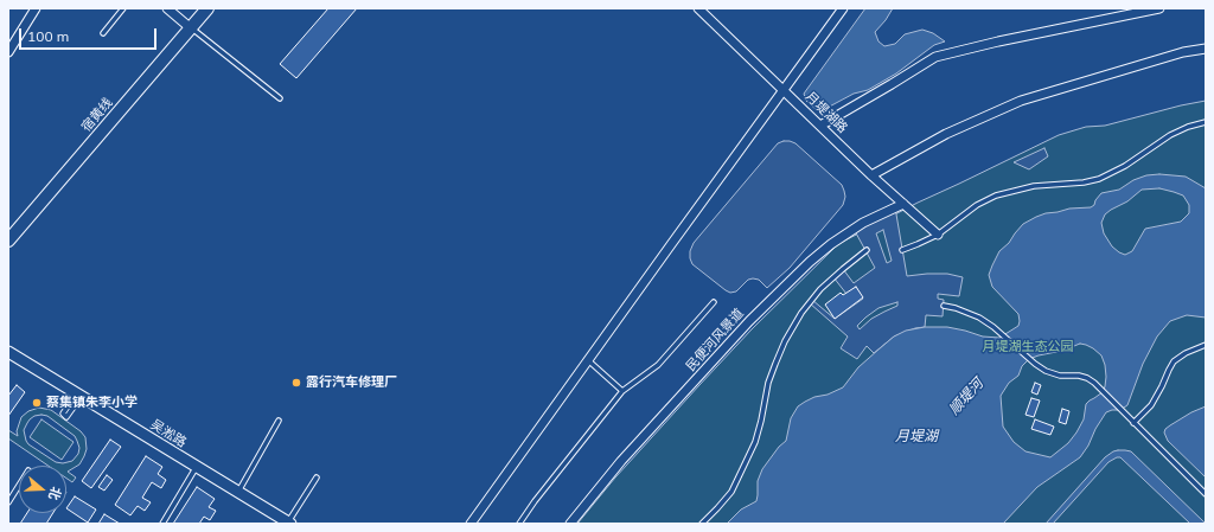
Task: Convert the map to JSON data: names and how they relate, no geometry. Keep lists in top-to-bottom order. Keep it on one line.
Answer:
{"streets":{"main road":["宿黄线"],"street":["月堤湖路","民便河风景道","吴淞路"]},"crossings":[["月堤湖路","民便河风景道"]],"water":["顺堤河","月堤湖"],"parks":["月堤湖生态公园"],"places":["露行汽车修理厂","蔡集镇朱李小学"],"scale_bar":"100 m","north":"right"}
